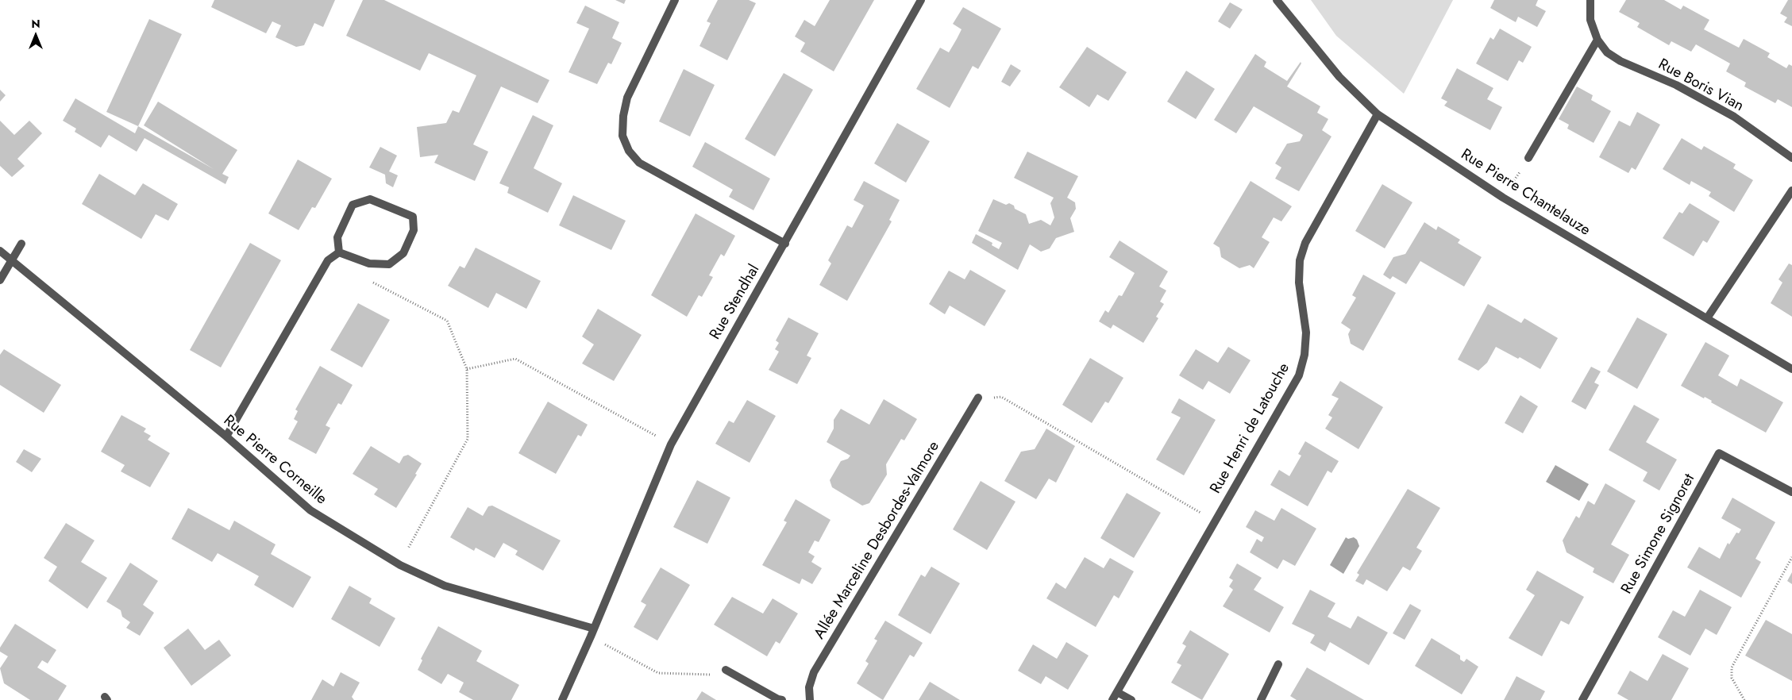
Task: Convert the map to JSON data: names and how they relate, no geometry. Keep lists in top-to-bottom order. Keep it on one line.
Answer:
{"streets":{"street":["Rue Boris Vian","Rue Pierre Chantelauze","Rue Stendhal","Rue Henri de Latouche","Rue Pierre Corneille","Rue Simone Signoret","Allée Marceline Desbordes-Valmore"]},"crossings":[["Rue Pierre Chantelauze","Rue Henri de Latouche"],["Rue Stendhal","Rue Pierre Corneille"]],"north":"top"}
